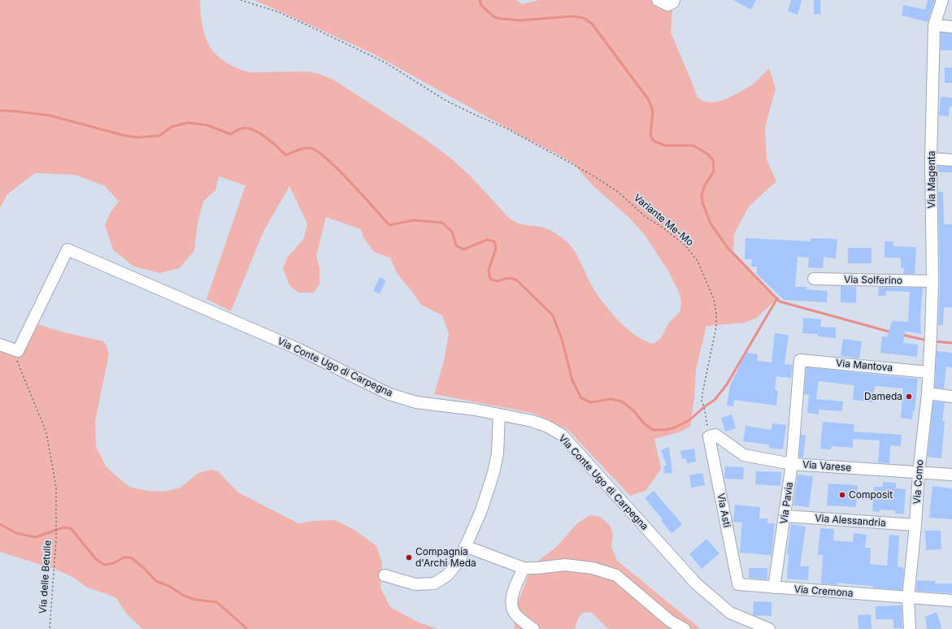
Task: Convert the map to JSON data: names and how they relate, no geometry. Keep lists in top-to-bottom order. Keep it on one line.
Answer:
{"streets":{"street":["Via Magenta","Via Solferino","Via Mantova","Via Conte Ugo di Carpegna","Via Varese","Via Como","Via Pavia","Via Asti","Via Alessandria","Via Cremona"],"path":["Variante Me-Mo","Via delle Betulle"]},"crossings":[["Via Magenta","Via Solferino"],["Via Magenta","Via Como"],["Variante Me-Mo","Via Varese"],["Variante Me-Mo","Via Asti"],["Via Mantova","Via Como"],["Via Mantova","Via Pavia"],["Via Conte Ugo di Carpegna","Via delle Betulle"],["Via Varese","Via Como"],["Via Varese","Via Pavia"],["Via Varese","Via Asti"],["Via Como","Via Alessandria"],["Via Como","Via Cremona"],["Via Pavia","Via Alessandria"],["Via Pavia","Via Cremona"],["Via Asti","Via Cremona"]],"places":["Dameda","Composit","Compagnia d'Archi Meda"]}
